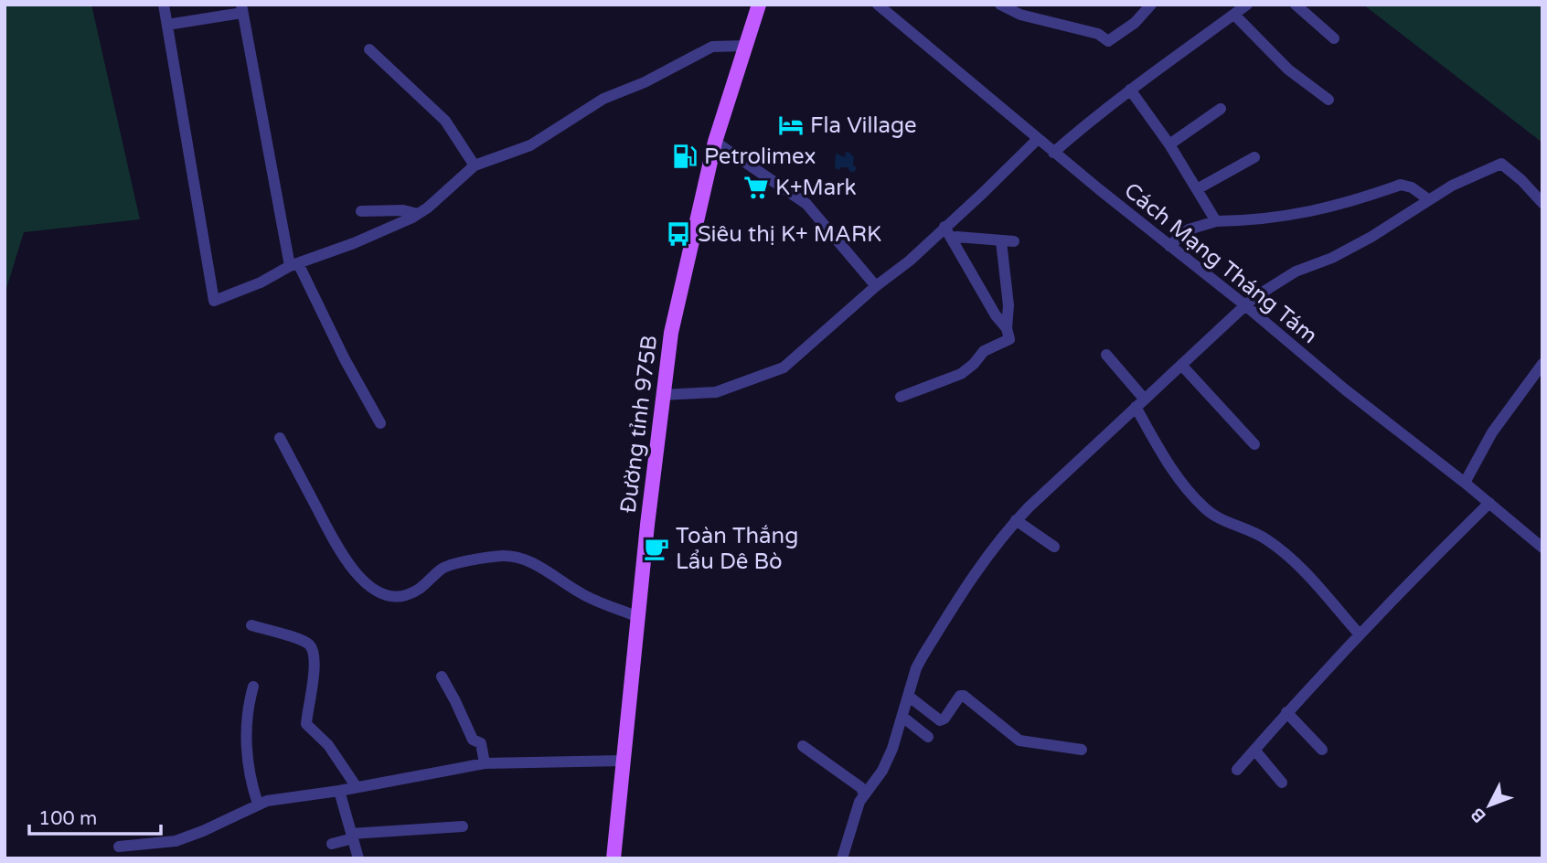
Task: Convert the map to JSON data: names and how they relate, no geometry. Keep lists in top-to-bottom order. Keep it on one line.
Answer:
{"streets":{"main road":["Đường tỉnh 975B"],"street":["Cách Mạng Tháng Tám"]},"places":{"hotel":["Fla Village"],"fuel station":["Petrolimex"],"supermarket":["K+Mark"],"bus stop":["Siêu thị K+ MARK"],"cafe":["Toàn Thắng Lẩu Dê Bò"]},"scale_bar":"100 m","north":"bottom left"}
